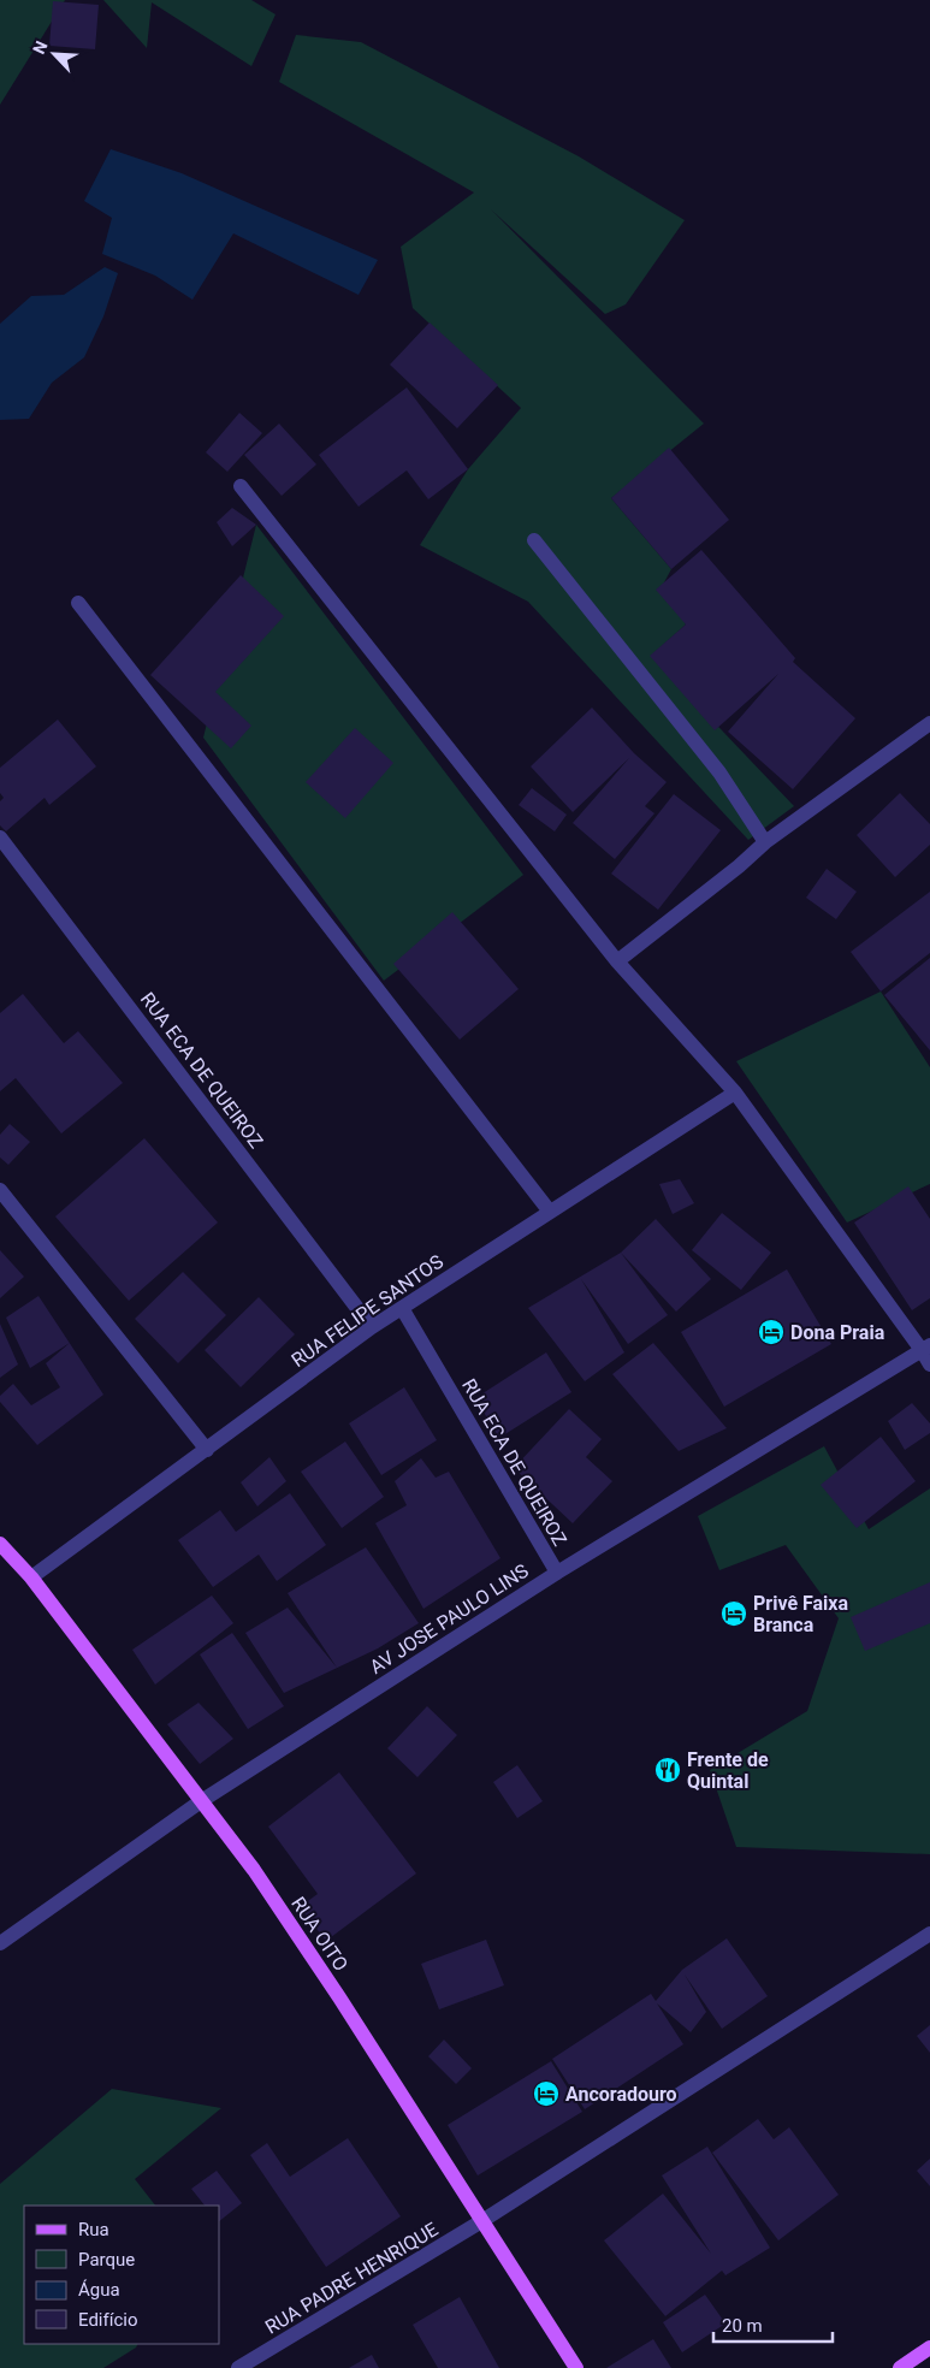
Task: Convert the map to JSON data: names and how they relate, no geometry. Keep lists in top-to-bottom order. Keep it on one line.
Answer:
{"streets":{"main road":["RUA OITO"],"street":["RUA ECA DE QUEIROZ","RUA FELIPE SANTOS","AV JOSE PAULO LINS","RUA PADRE HENRIQUE"]},"crossings":[["RUA ECA DE QUEIROZ","RUA FELIPE SANTOS"],["RUA ECA DE QUEIROZ","AV JOSE PAULO LINS"],["RUA FELIPE SANTOS","RUA OITO"],["AV JOSE PAULO LINS","RUA OITO"],["RUA OITO","RUA PADRE HENRIQUE"]],"places":{"hotel":["Dona Praia","Privê Faixa Branca","Ancoradouro"],"restaurant":["Frente de Quintal"]},"legend":["Rua","Parque","Água","Edifício"],"scale_bar":"20 m","north":"top left"}
